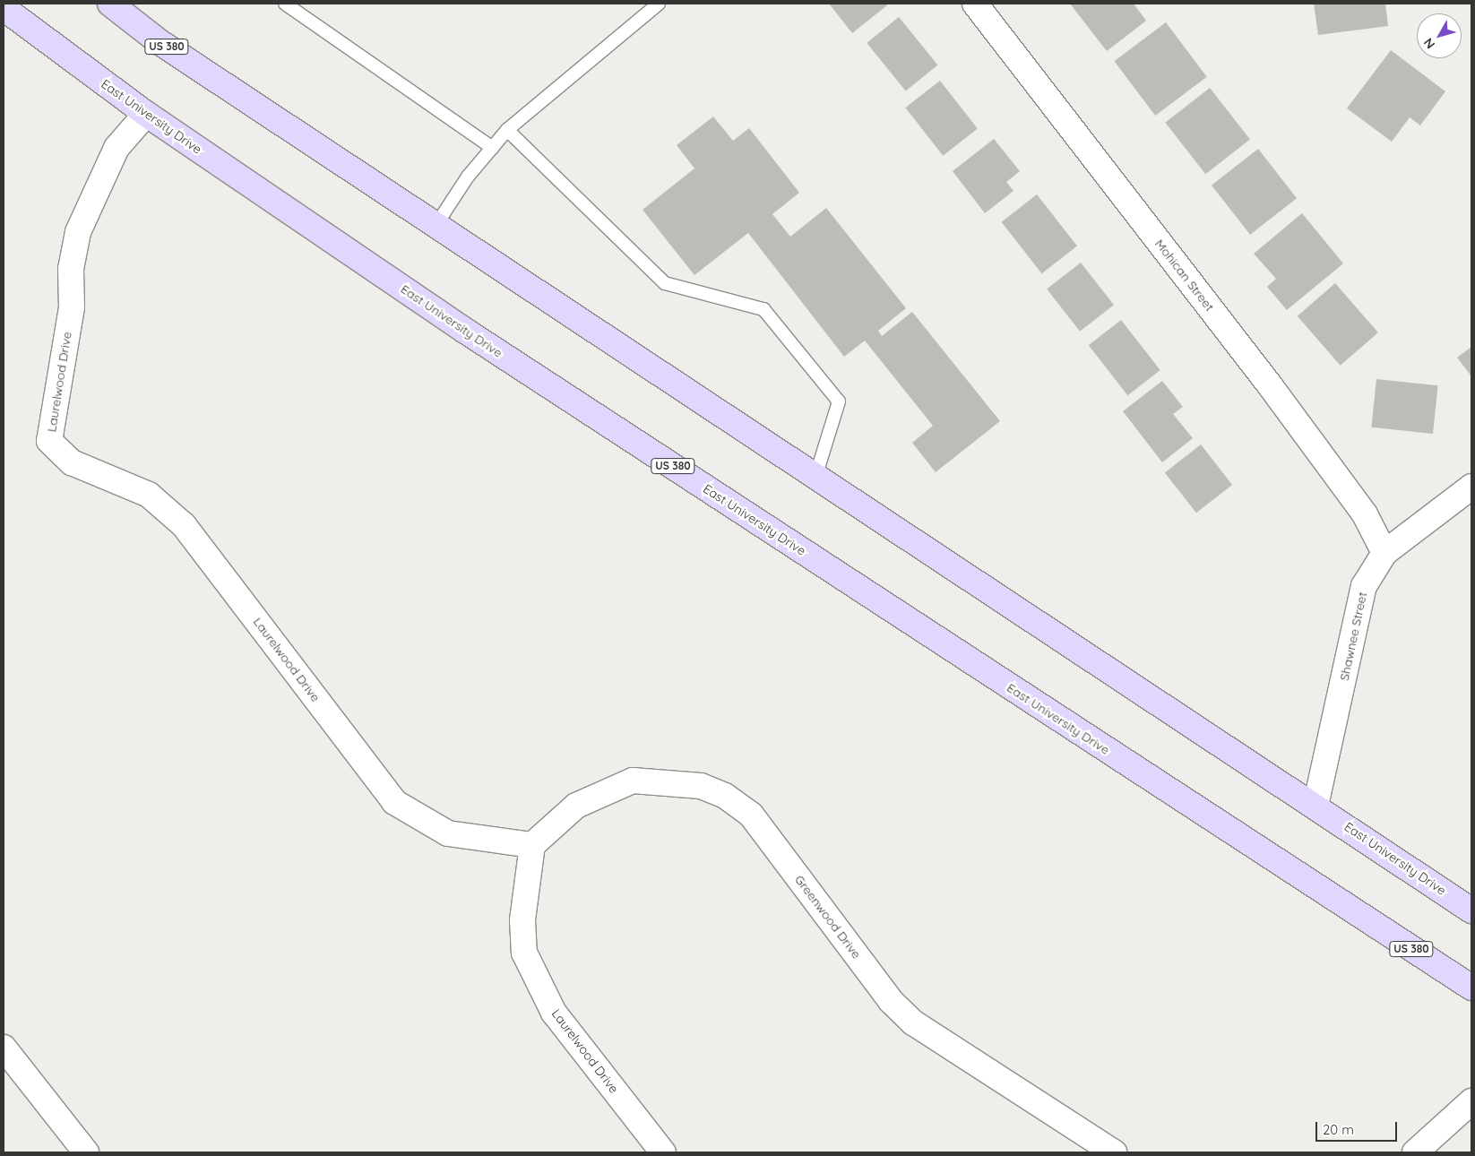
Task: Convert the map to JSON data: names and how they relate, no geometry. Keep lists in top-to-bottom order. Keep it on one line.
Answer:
{"streets":{"main road":["US 380","East University Drive"],"street":["Mohican Street","Laurelwood Drive","Shawnee Street","Greenwood Drive"]},"crossings":[["East University Drive","Laurelwood Drive"],["East University Drive","Shawnee Street"],["Mohican Street","Shawnee Street"],["Laurelwood Drive","Greenwood Drive"]],"scale_bar":"20 m","north":"bottom left"}
